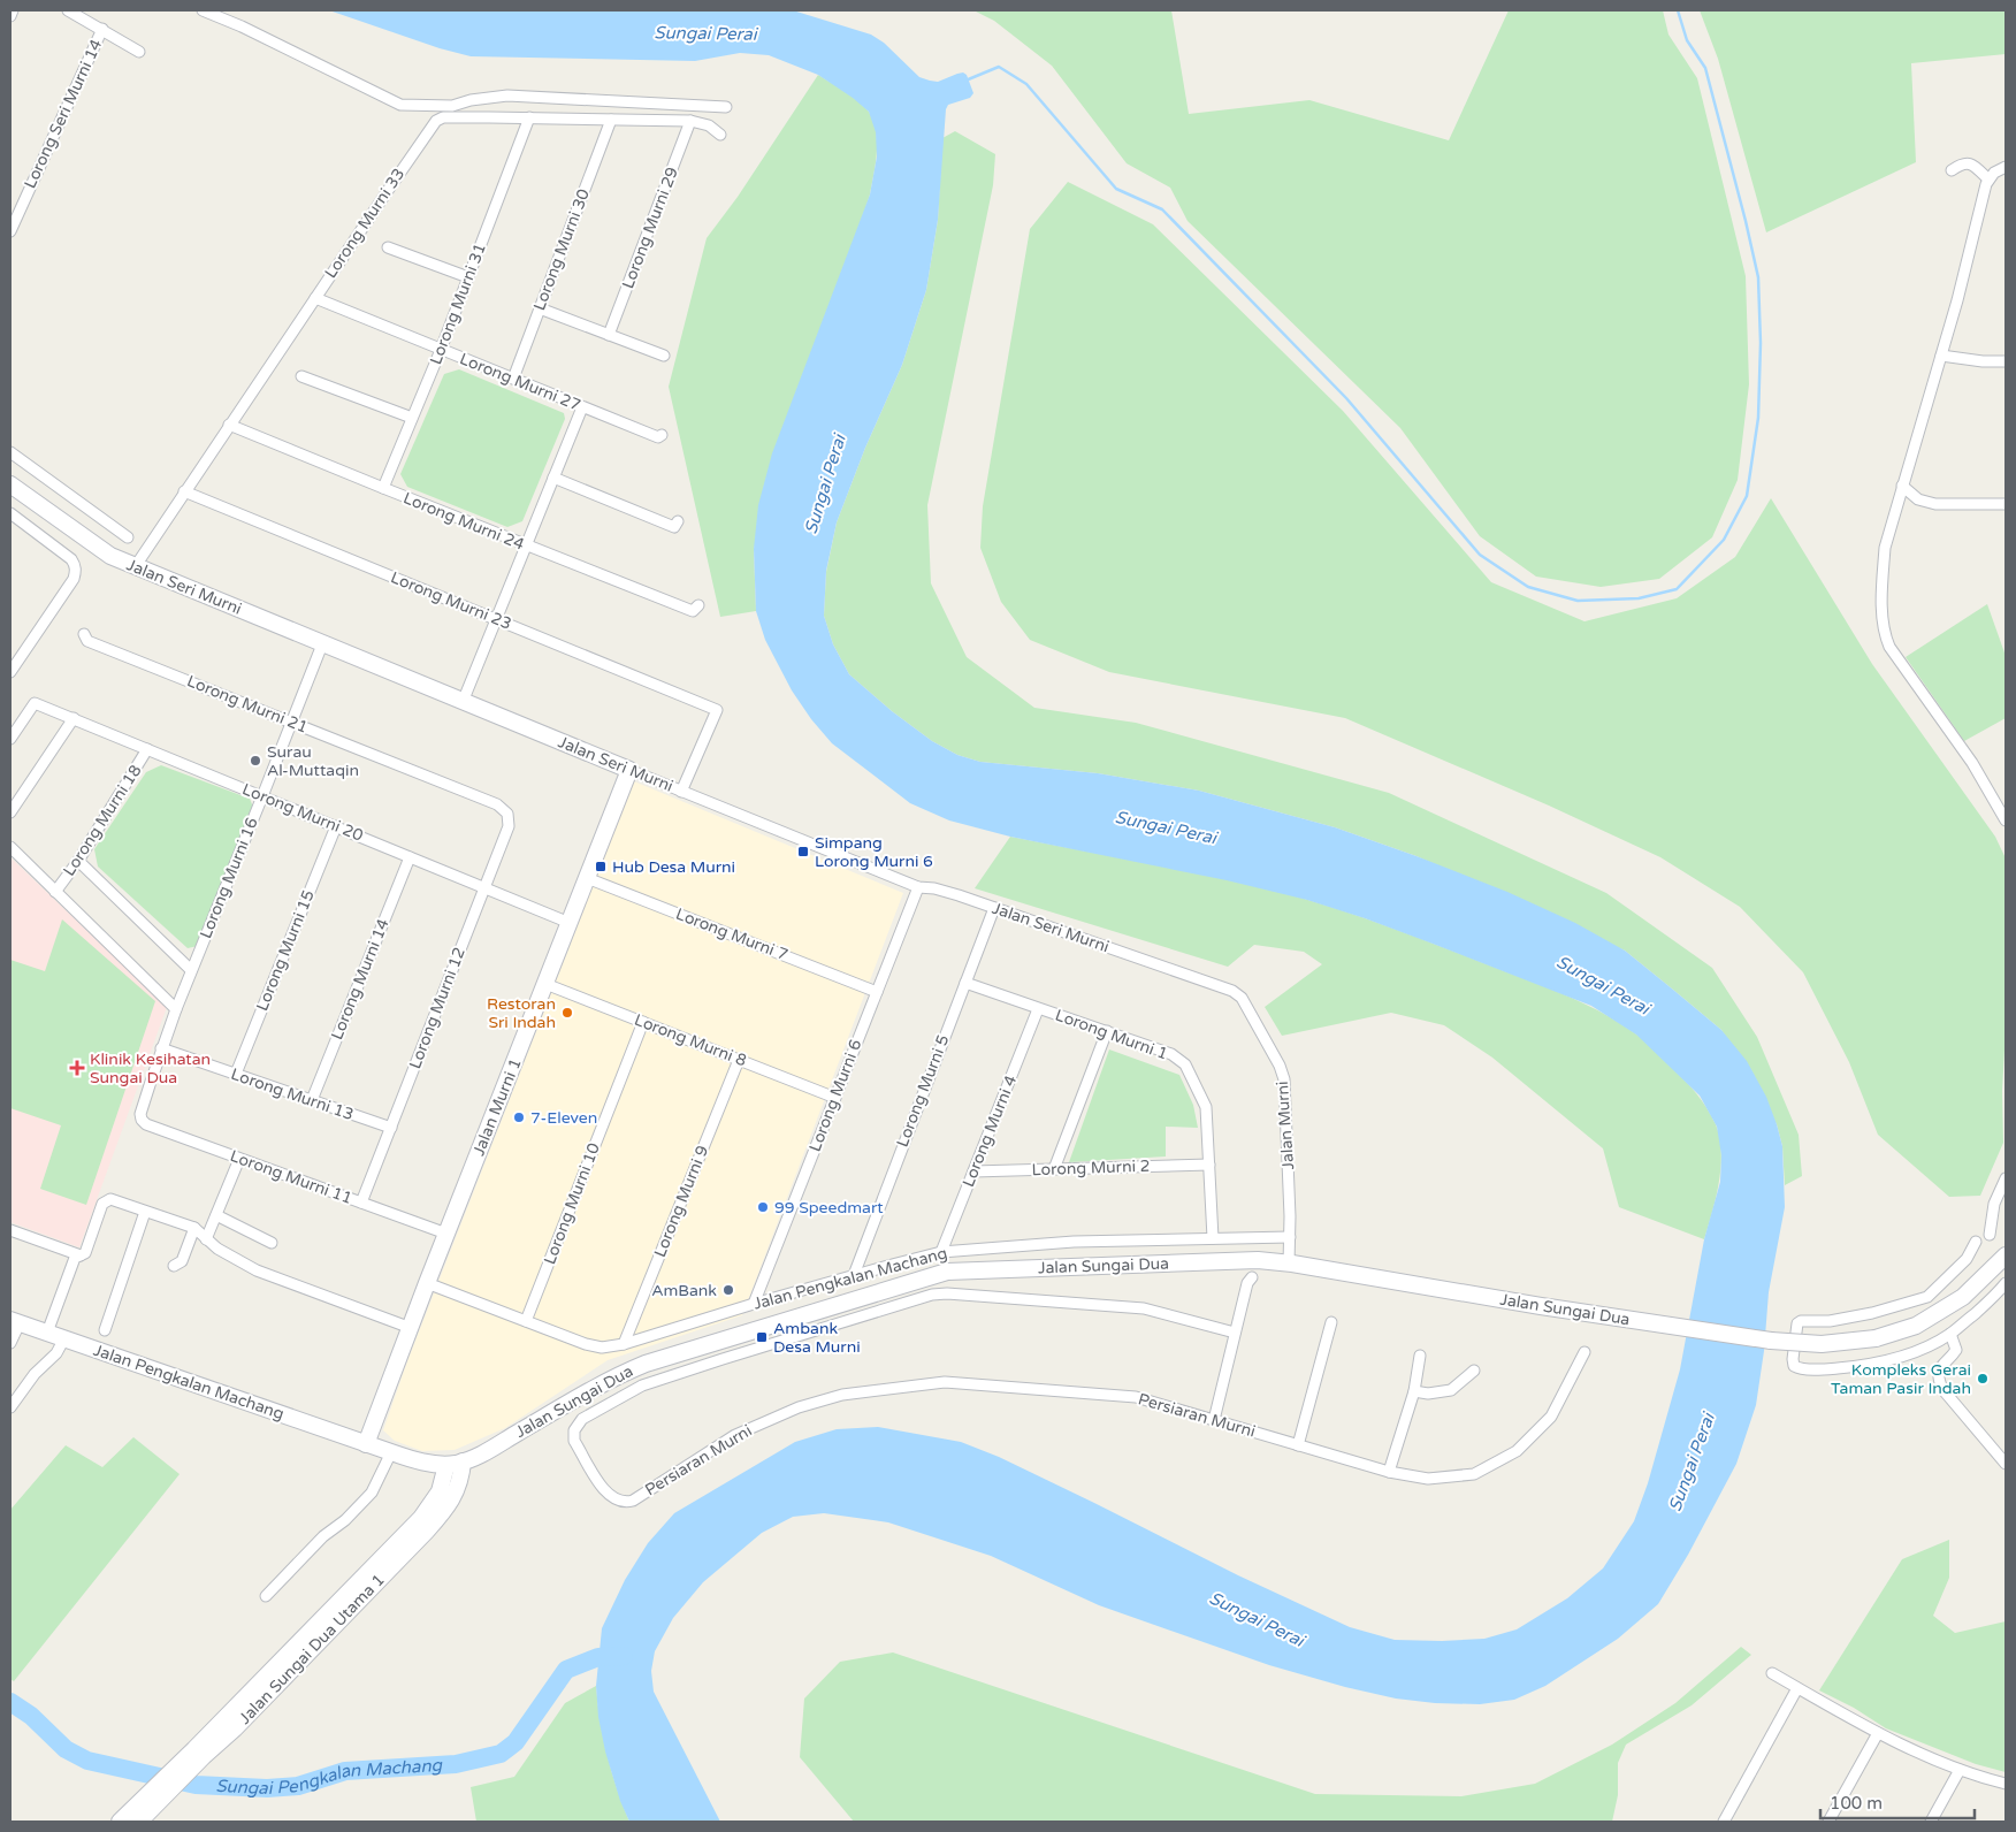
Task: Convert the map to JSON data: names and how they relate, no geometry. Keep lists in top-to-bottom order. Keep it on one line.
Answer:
{"streets":{"main road":["Jalan Seri Murni","Jalan Murni 1","Jalan Sungai Dua","Jalan Pengkalan Machang","Jalan Sungai Dua Utama 1"],"street":["Lorong Seri Murni 14","Lorong Murni 33","Lorong Murni 29","Lorong Murni 30","Lorong Murni 31","Lorong Murni 27","Lorong Murni 24","Lorong Murni 23","Lorong Murni 21","Lorong Murni 20","Lorong Murni 18","Lorong Murni 16","Lorong Murni 7","Lorong Murni 15","Lorong Murni 14","Lorong Murni 12","Lorong Murni 1","Lorong Murni 8","Lorong Murni 5","Lorong Murni 13","Lorong Murni 6","Jalan Murni","Lorong Murni 4","Lorong Murni 2","Lorong Murni 11","Lorong Murni 9","Lorong Murni 10","Persiaran Murni"]},"crossings":[["Lorong Murni 33","Lorong Murni 29"],["Lorong Murni 33","Lorong Murni 30"],["Lorong Murni 33","Lorong Murni 31"],["Lorong Murni 33","Lorong Murni 27"],["Lorong Murni 33","Lorong Murni 24"],["Lorong Murni 33","Jalan Seri Murni"],["Lorong Murni 33","Lorong Murni 23"],["Lorong Murni 30","Lorong Murni 27"],["Lorong Murni 31","Lorong Murni 27"],["Lorong Murni 31","Lorong Murni 24"],["Jalan Seri Murni","Lorong Murni 23"],["Jalan Seri Murni","Lorong Murni 16"],["Jalan Seri Murni","Lorong Murni 5"],["Jalan Seri Murni","Lorong Murni 6"],["Jalan Seri Murni","Jalan Murni 1"],["Jalan Seri Murni","Jalan Murni"],["Lorong Murni 21","Lorong Murni 16"],["Lorong Murni 21","Lorong Murni 12"],["Lorong Murni 20","Lorong Murni 18"],["Lorong Murni 20","Lorong Murni 16"],["Lorong Murni 20","Lorong Murni 15"],["Lorong Murni 20","Lorong Murni 14"],["Lorong Murni 20","Lorong Murni 12"],["Lorong Murni 20","Jalan Murni 1"],["Lorong Murni 16","Lorong Murni 13"],["Lorong Murni 16","Lorong Murni 11"],["Lorong Murni 7","Lorong Murni 6"],["Lorong Murni 7","Jalan Murni 1"],["Lorong Murni 15","Lorong Murni 13"],["Lorong Murni 14","Lorong Murni 13"],["Lorong Murni 12","Lorong Murni 13"],["Lorong Murni 12","Lorong Murni 11"],["Lorong Murni 1","Lorong Murni 5"],["Lorong Murni 1","Lorong Murni 4"],["Lorong Murni 1","Lorong Murni 2"],["Lorong Murni 1","Jalan Pengkalan Machang"],["Lorong Murni 8","Lorong Murni 6"],["Lorong Murni 8","Jalan Murni 1"],["Lorong Murni 8","Lorong Murni 9"],["Lorong Murni 8","Lorong Murni 10"],["Lorong Murni 5","Jalan Pengkalan Machang"],["Lorong Murni 6","Jalan Pengkalan Machang"],["Jalan Murni 1","Lorong Murni 11"],["Jalan Murni 1","Jalan Sungai Dua"],["Jalan Murni 1","Jalan Pengkalan Machang"],["Jalan Murni","Jalan Sungai Dua"],["Jalan Murni","Jalan Pengkalan Machang"],["Lorong Murni 4","Lorong Murni 2"],["Lorong Murni 4","Jalan Pengkalan Machang"],["Lorong Murni 9","Jalan Pengkalan Machang"],["Lorong Murni 10","Jalan Pengkalan Machang"],["Jalan Sungai Dua","Jalan Pengkalan Machang"],["Jalan Sungai Dua","Jalan Sungai Dua Utama 1"]],"water":["Sungai Perai","Sungai Pengkalan Machang"],"places":{"other":["Surau Al-Muttaqin","Restoran Sri Indah","7-Eleven","99 Speedmart","AmBank","Kompleks Gerai Taman Pasir Indah"],"transit":["Simpang Lorong Murni 6","Hub Desa Murni","Ambank Desa Murni"],"health":["Klinik Kesihatan Sungai Dua"]},"scale_bar":"100 m"}
